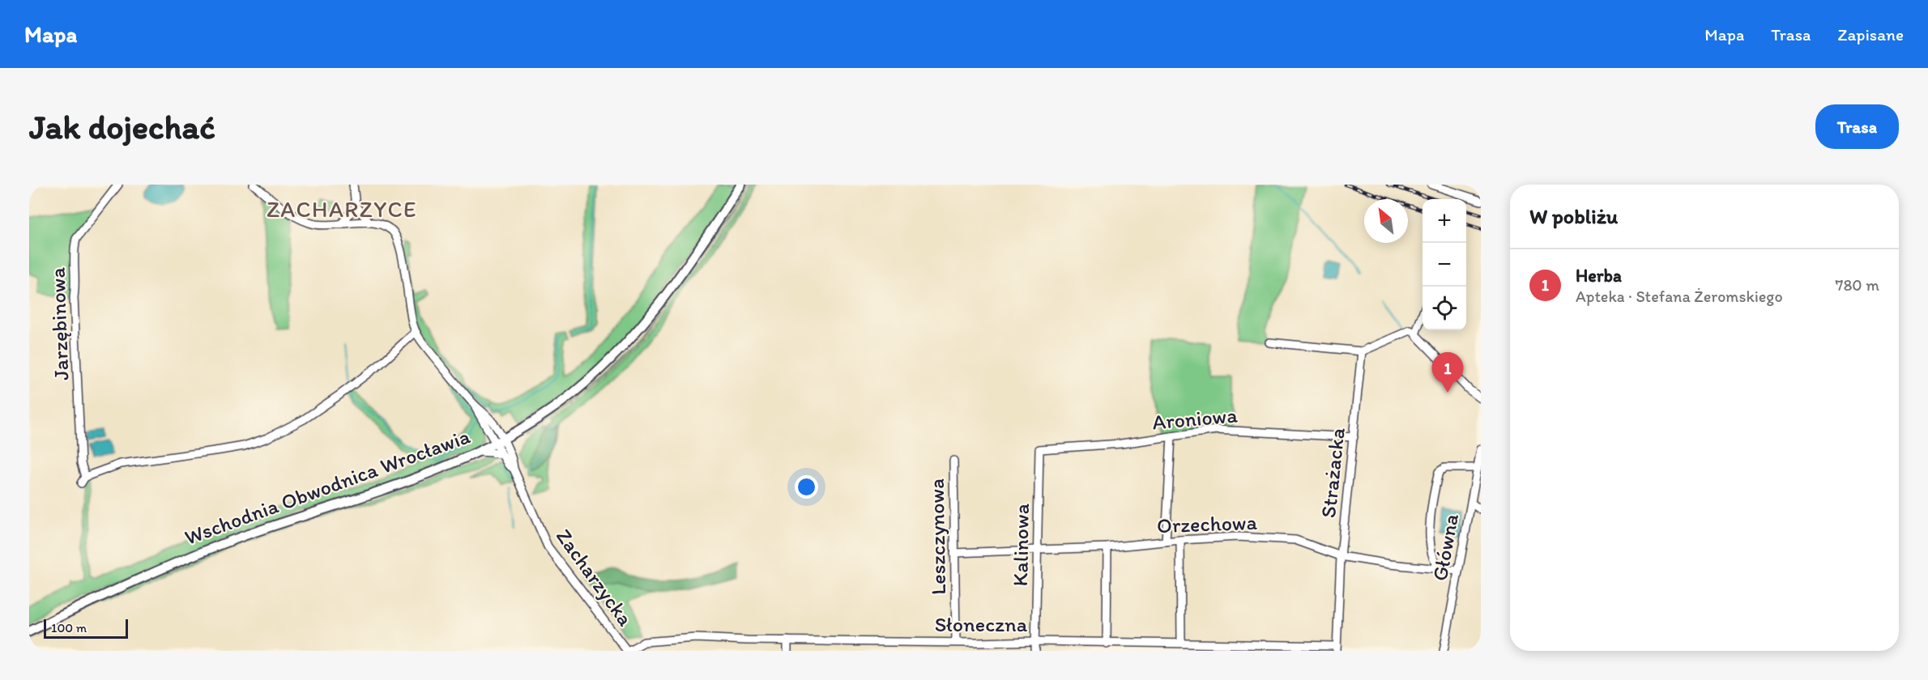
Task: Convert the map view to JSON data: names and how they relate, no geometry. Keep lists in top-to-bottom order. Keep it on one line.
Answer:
{"streets":{"main road":["Wschodnia Obwodnica Wrocławia"],"street":["Jarzębinowa","Aroniowa","Strażacka","Orzechowa","Leszczynowa","Kalinowa","Główna","Zacharzycka","Słoneczna"]},"crossings":[["Jarzębinowa","Zacharzycka"],["Aroniowa","Strażacka"],["Aroniowa","Kalinowa"],["Strażacka","Orzechowa"],["Strażacka","Słoneczna"],["Wschodnia Obwodnica Wrocławia","Zacharzycka"],["Orzechowa","Leszczynowa"],["Orzechowa","Kalinowa"],["Orzechowa","Główna"],["Leszczynowa","Słoneczna"],["Kalinowa","Słoneczna"],["Zacharzycka","Słoneczna"]],"districts":["ZACHARZYCE"],"scale_bar":"100 m","north":"top left","page":{"header":"Mapa","nav":["Mapa","Trasa","Zapisane"],"buttons":"Trasa","title":"Jak dojechać","heading":"W pobliżu","map_buttons":["+","−"],"list":[{"mark":"1","name":"Herba","note":"Apteka · Stefana Żeromskiego","value":"780 m"}],"pins":"1","scale":"100 m"}}
